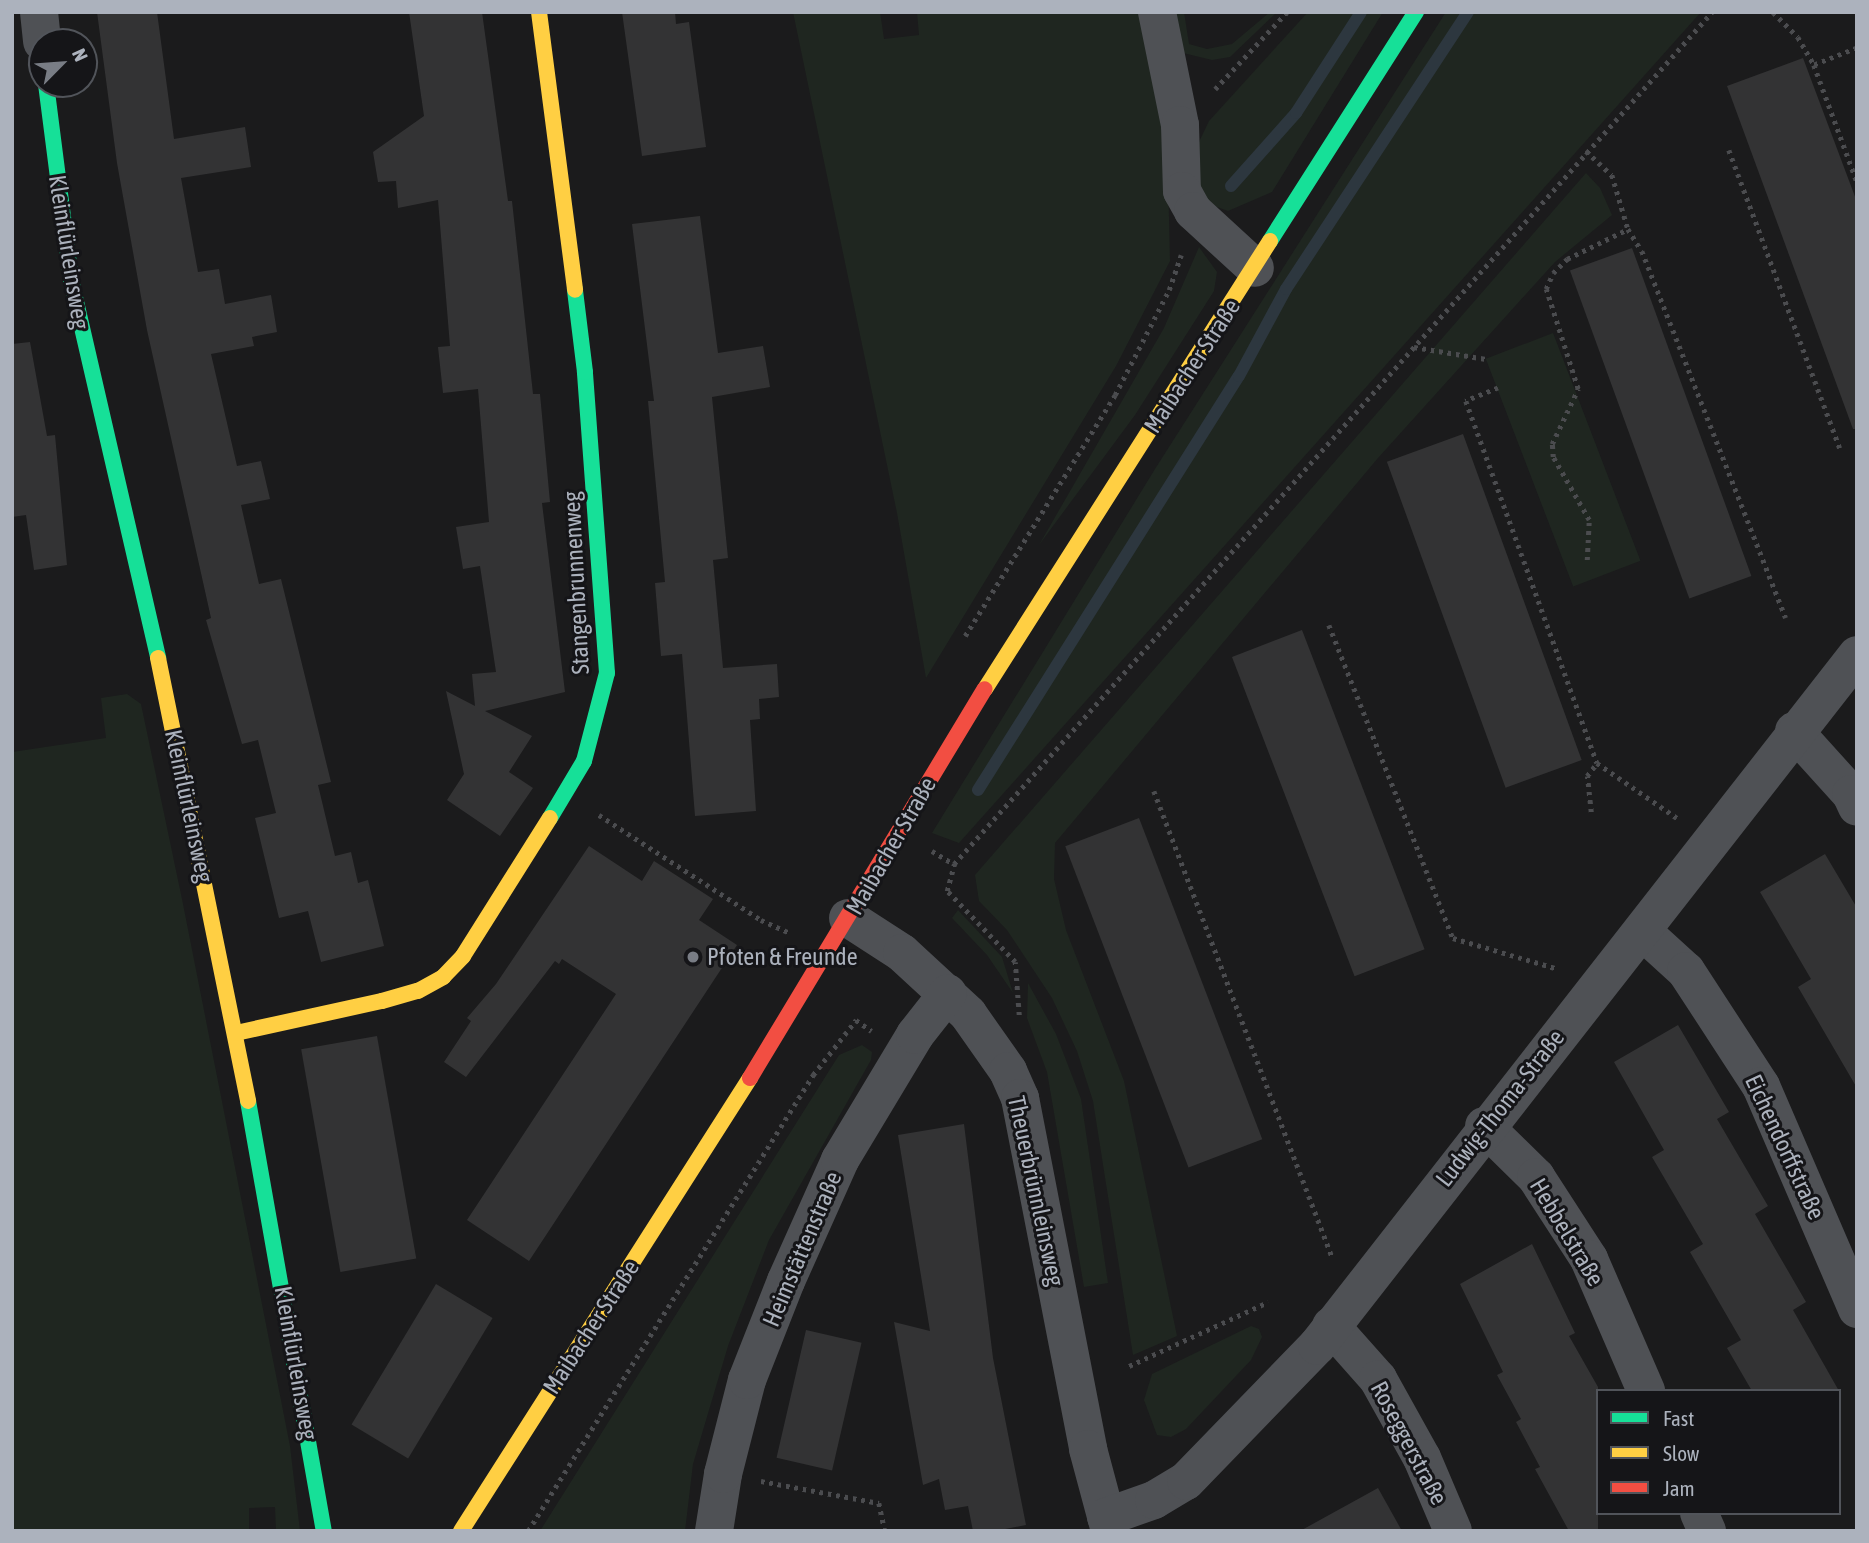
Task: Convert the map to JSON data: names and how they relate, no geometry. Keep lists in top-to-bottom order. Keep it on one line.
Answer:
{"streets":{"street":["Kleinflürleinsweg","Maibacher Straße","Stangenbrunnenweg","Ludwig-Thoma-Straße","Eichendorffstraße","Theuerbrünnleinsweg","Hebbelstraße","Heimstättenstraße","Roseggerstraße"]},"crossings":[["Kleinflürleinsweg","Stangenbrunnenweg"],["Maibacher Straße","Theuerbrünnleinsweg"],["Ludwig-Thoma-Straße","Eichendorffstraße"],["Ludwig-Thoma-Straße","Theuerbrünnleinsweg"],["Ludwig-Thoma-Straße","Hebbelstraße"],["Ludwig-Thoma-Straße","Roseggerstraße"],["Theuerbrünnleinsweg","Heimstättenstraße"]],"places":["Pfoten & Freunde"],"legend":["Fast","Slow","Jam"],"north":"top right"}
